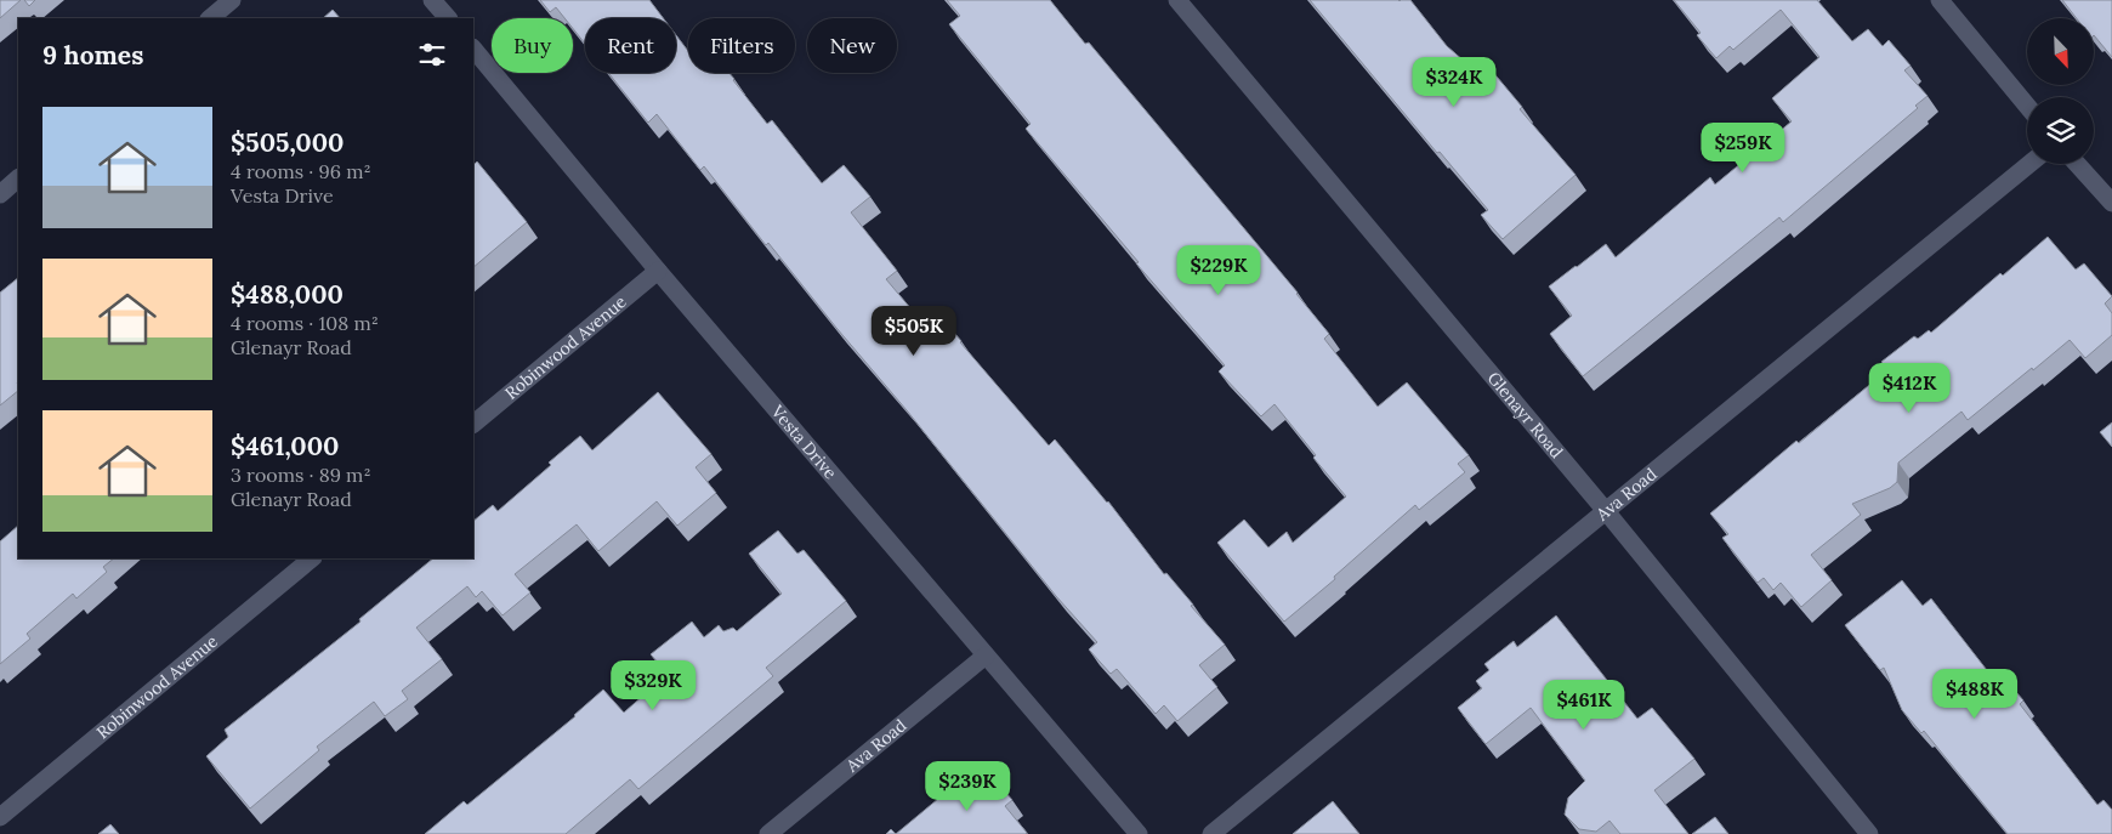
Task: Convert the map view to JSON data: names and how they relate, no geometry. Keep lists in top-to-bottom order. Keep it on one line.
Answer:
{"streets":{"street":["Robinwood Avenue","Glenayr Road","Vesta Drive","Ava Road"]},"crossings":[["Robinwood Avenue","Vesta Drive"],["Glenayr Road","Ava Road"],["Vesta Drive","Ava Road"]],"north":"bottom right","page":{"chip":["Buy","Rent","Filters","New"],"heading":"9 homes","price":["$324K","$259K","$229K","$505K","$412K","$329K","$488K","$461K","$239K"],"list":[{"name":"$505,000","note":"4 rooms · 96 m² · Vesta Drive"},{"name":"$488,000","note":"4 rooms · 108 m² · Glenayr Road"},{"name":"$461,000","note":"3 rooms · 89 m² · Glenayr Road"}]}}
